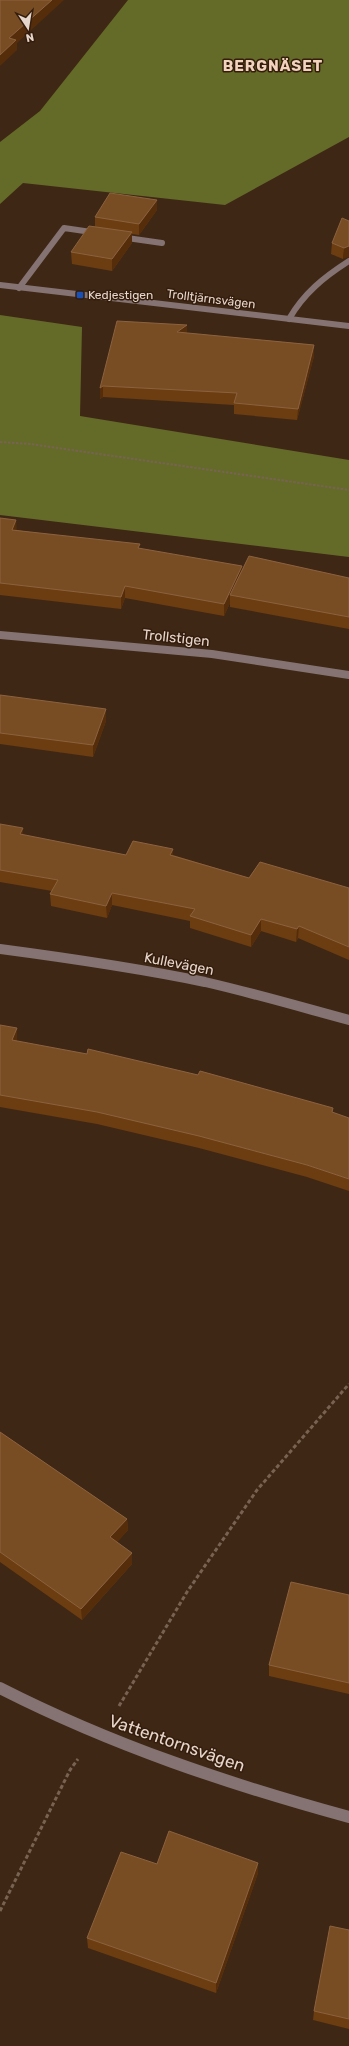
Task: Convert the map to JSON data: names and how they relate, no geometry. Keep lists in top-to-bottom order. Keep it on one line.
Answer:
{"streets":{"street":["Trolltjärnsvägen","Trollstigen","Kullevägen","Vattentornsvägen"]},"districts":["BERGNÄSET"],"places":{"transit":["Kedjestigen"]},"north":"bottom"}
